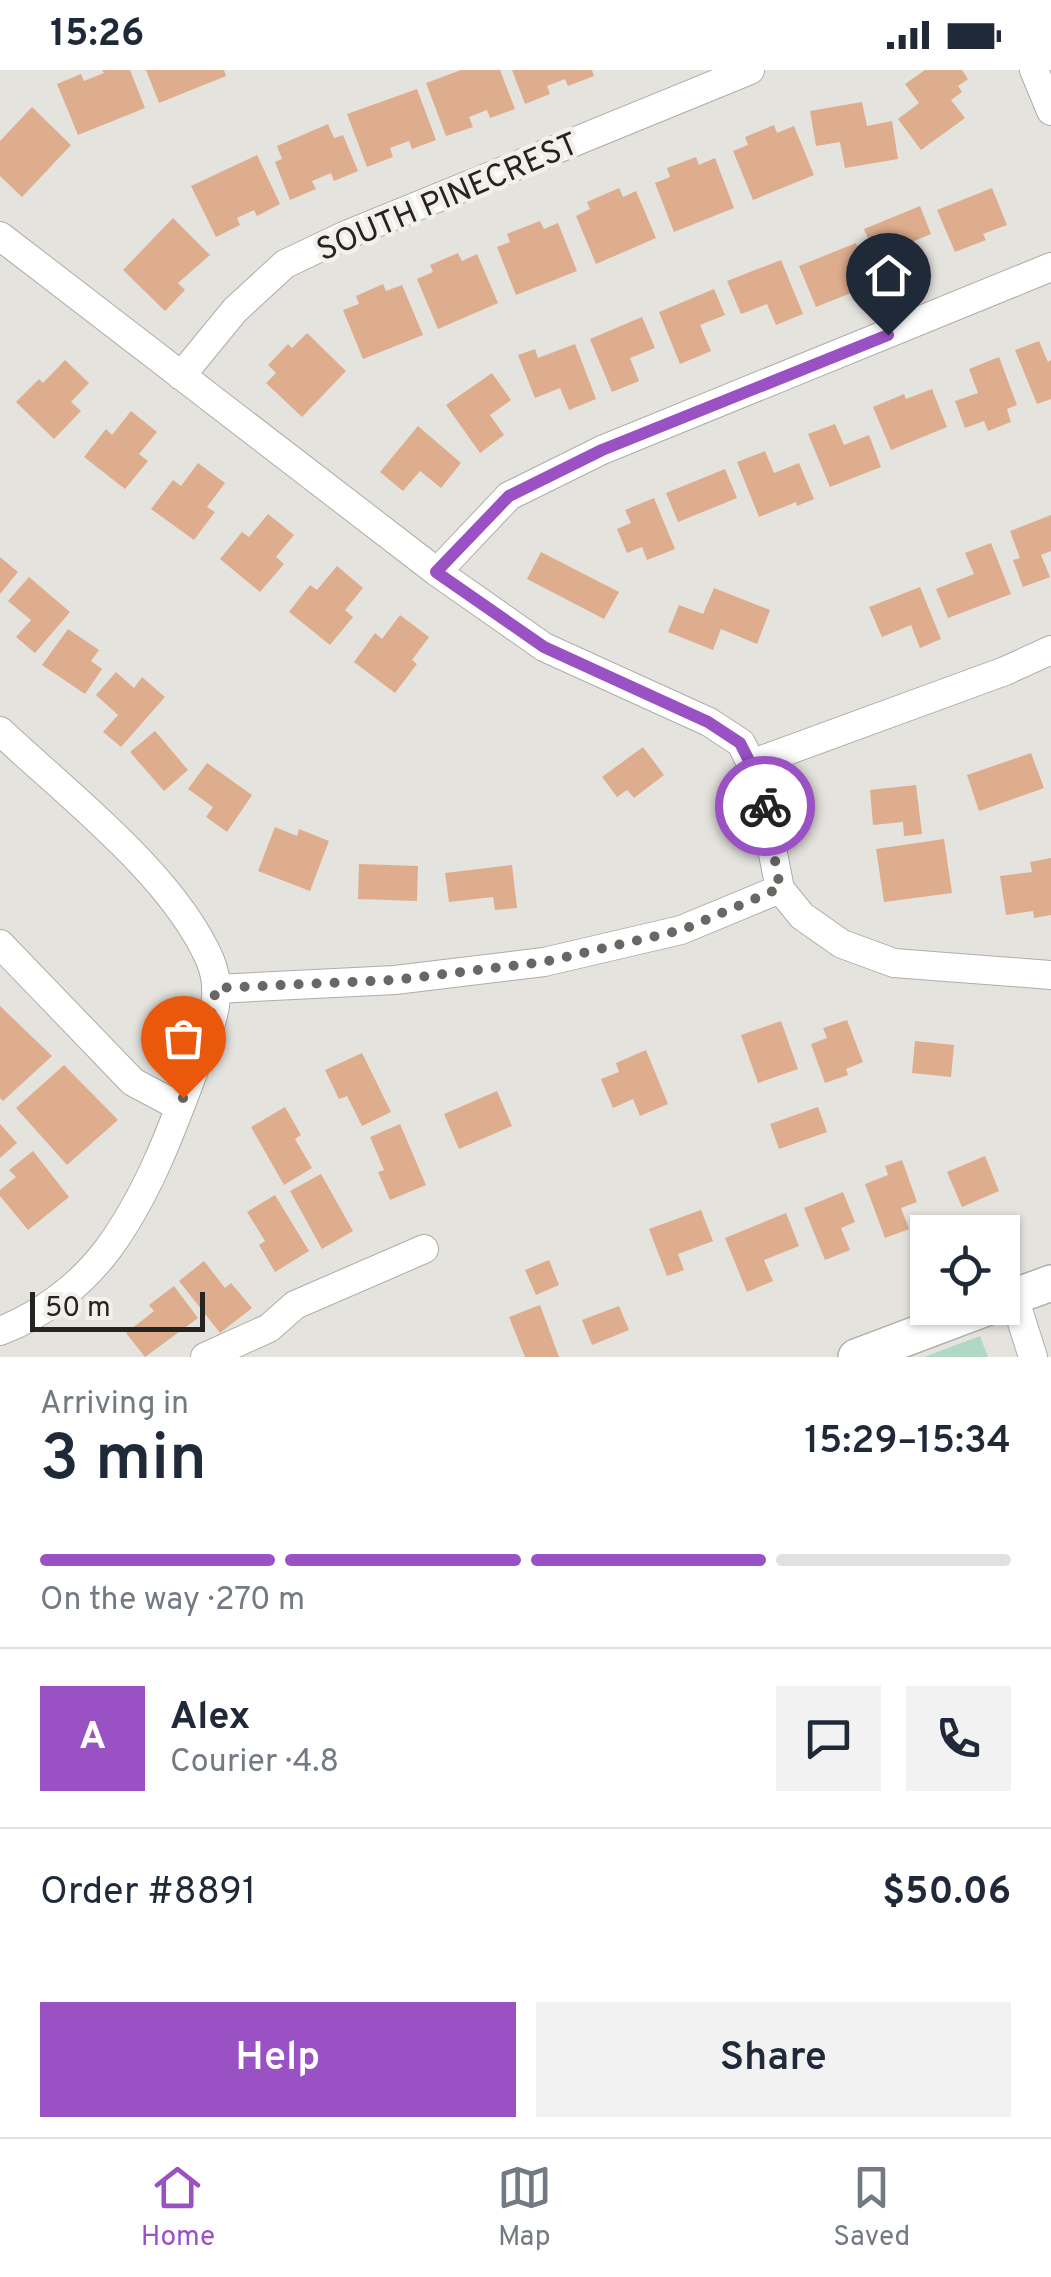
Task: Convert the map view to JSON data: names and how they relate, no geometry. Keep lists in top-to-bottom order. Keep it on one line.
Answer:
{"streets":{"street":["SOUTH PINECREST"]},"scale_bar":"50 m","page":{"status":"15:26","scale":"50 m","heading":["3 min","Arriving in","15:29–15:34"],"panel":["Alex","Courier · 4.8","Order #8891","$50.06"],"bar":"On the way · 270 m","round":"A","buttons":["Help","Share"],"tabs":["Home","Map","Saved"]}}
